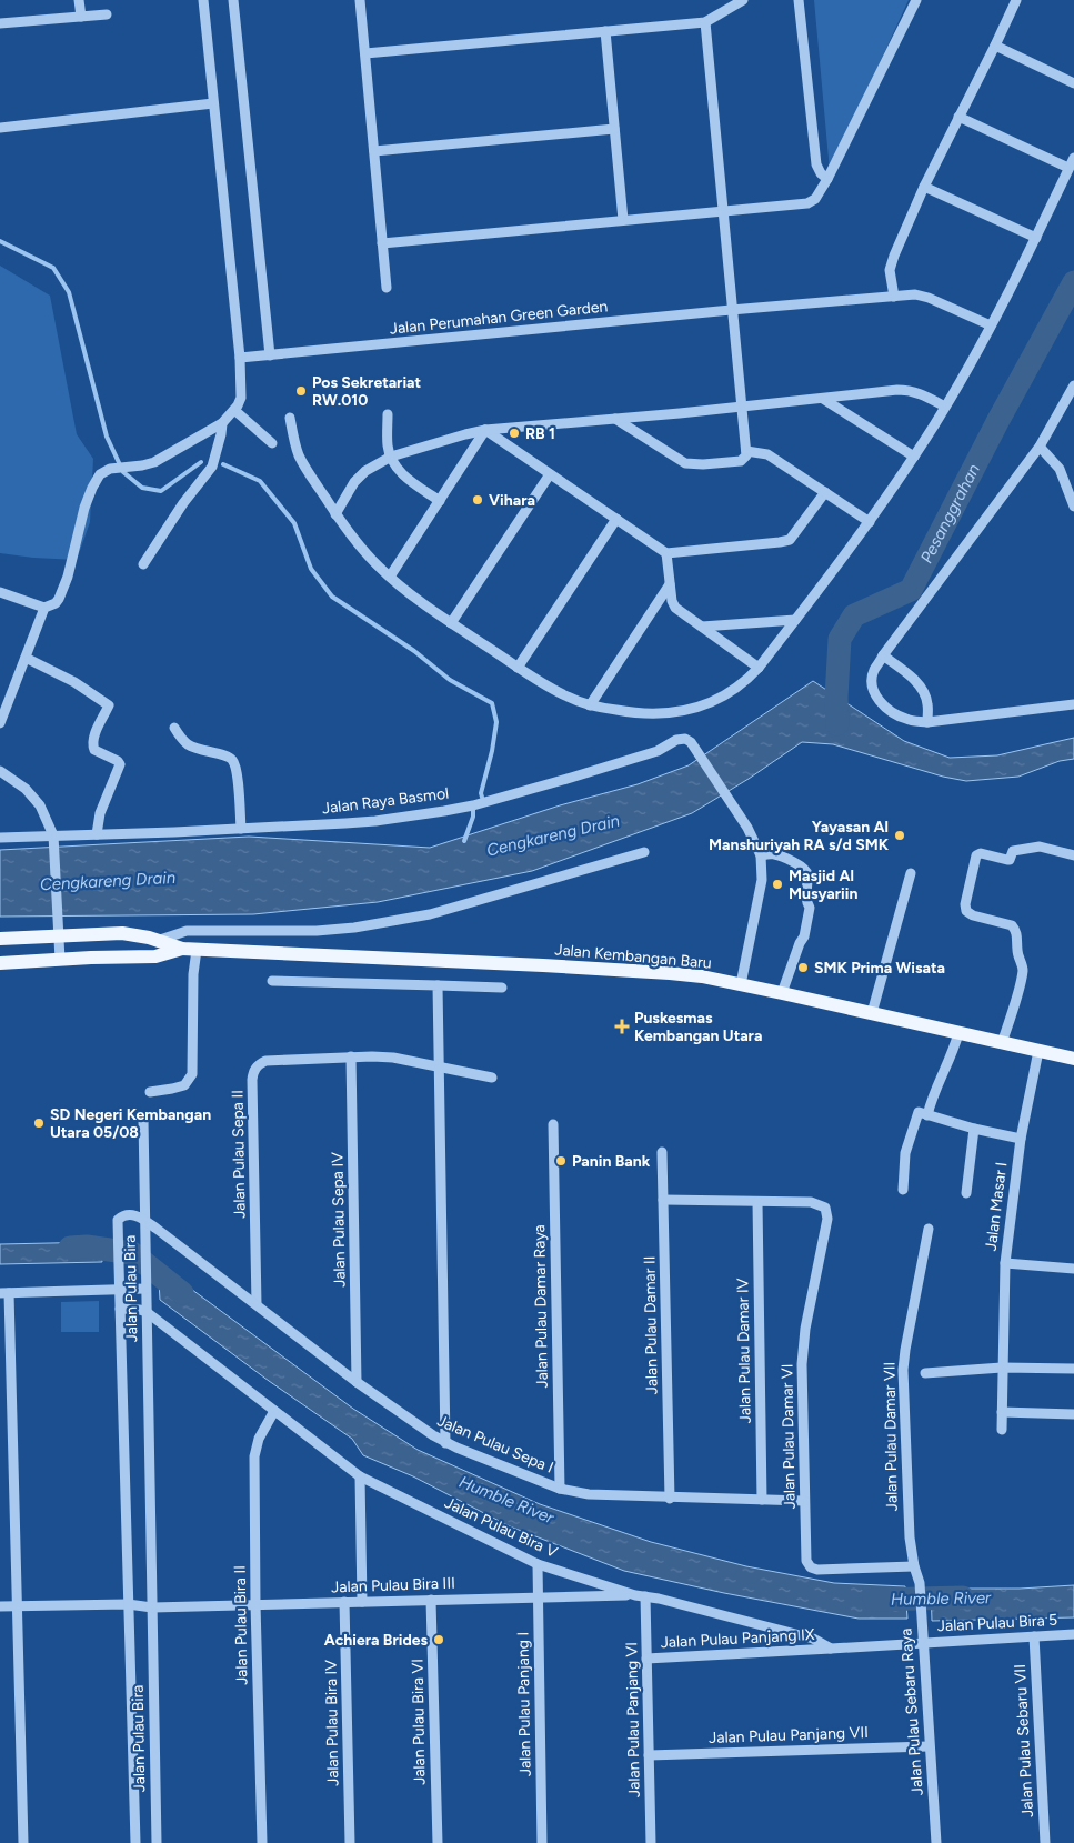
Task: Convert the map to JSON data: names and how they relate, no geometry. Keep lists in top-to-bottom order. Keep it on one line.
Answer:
{"streets":{"main road":["Jalan Kembangan Baru"],"street":["Jalan Perumahan Green Garden","Jalan Raya Basmol","Jalan Pulau Sepa II","Jalan Masar I","Jalan Pulau Sepa IV","Jalan Pulau Bira","Jalan Pulau Damar Raya","Jalan Pulau Damar II","Jalan Pulau Damar IV","Jalan Pulau Damar VI","Jalan Pulau Damar VII","Jalan Pulau Sepa I","Jalan Pulau Bira V","Jalan Pulau Bira III","Jalan Pulau Bira 5","Jalan Pulau Bira II","Jalan Pulau Panjang IX","Jalan Pulau Panjang I","Jalan Pulau Sebaru Raya","Jalan Pulau Panjang VI","Jalan Pulau Bira VI","Jalan Pulau Bira IV","Jalan Pulau Panjang VII","Jalan Pulau Sebaru VII"]},"crossings":[["Jalan Kembangan Baru","Jalan Masar I"],["Jalan Pulau Sepa II","Jalan Pulau Sepa IV"],["Jalan Pulau Sepa II","Jalan Pulau Sepa I"],["Jalan Pulau Sepa IV","Jalan Pulau Sepa I"],["Jalan Pulau Bira","Jalan Pulau Sepa I"],["Jalan Pulau Bira","Jalan Pulau Bira V"],["Jalan Pulau Bira","Jalan Pulau Bira III"],["Jalan Pulau Damar Raya","Jalan Pulau Sepa I"],["Jalan Pulau Damar II","Jalan Pulau Sepa I"],["Jalan Pulau Damar IV","Jalan Pulau Damar VI"],["Jalan Pulau Damar IV","Jalan Pulau Sepa I"],["Jalan Pulau Damar VI","Jalan Pulau Damar VII"],["Jalan Pulau Damar VI","Jalan Pulau Sepa I"],["Jalan Pulau Damar VII","Jalan Pulau Sebaru Raya"],["Jalan Pulau Bira V","Jalan Pulau Bira III"],["Jalan Pulau Bira V","Jalan Pulau Bira 5"],["Jalan Pulau Bira V","Jalan Pulau Bira II"],["Jalan Pulau Bira V","Jalan Pulau Panjang IX"],["Jalan Pulau Bira V","Jalan Pulau Panjang I"],["Jalan Pulau Bira V","Jalan Pulau Sebaru Raya"],["Jalan Pulau Bira V","Jalan Pulau Panjang VI"],["Jalan Pulau Bira III","Jalan Pulau Bira II"],["Jalan Pulau Bira III","Jalan Pulau Panjang I"],["Jalan Pulau Bira III","Jalan Pulau Panjang VI"],["Jalan Pulau Bira III","Jalan Pulau Bira VI"],["Jalan Pulau Bira III","Jalan Pulau Bira IV"],["Jalan Pulau Bira 5","Jalan Pulau Sebaru Raya"],["Jalan Pulau Bira 5","Jalan Pulau Sebaru VII"],["Jalan Pulau Panjang IX","Jalan Pulau Panjang VI"],["Jalan Pulau Sebaru Raya","Jalan Pulau Panjang VII"],["Jalan Pulau Panjang VI","Jalan Pulau Panjang VII"]],"water":["Pesanggrahan","Cengkareng Drain","Humble River"],"places":{"other":["Pos Sekretariat RW.010","RB 1","Vihara","Yayasan Al Manshuriyah RA s/d SMK","Masjid Al Musyariin","SMK Prima Wisata","SD Negeri Kembangan Utara 05/08","Panin Bank","Achiera Brides"],"health":["Puskesmas Kembangan Utara"]}}
